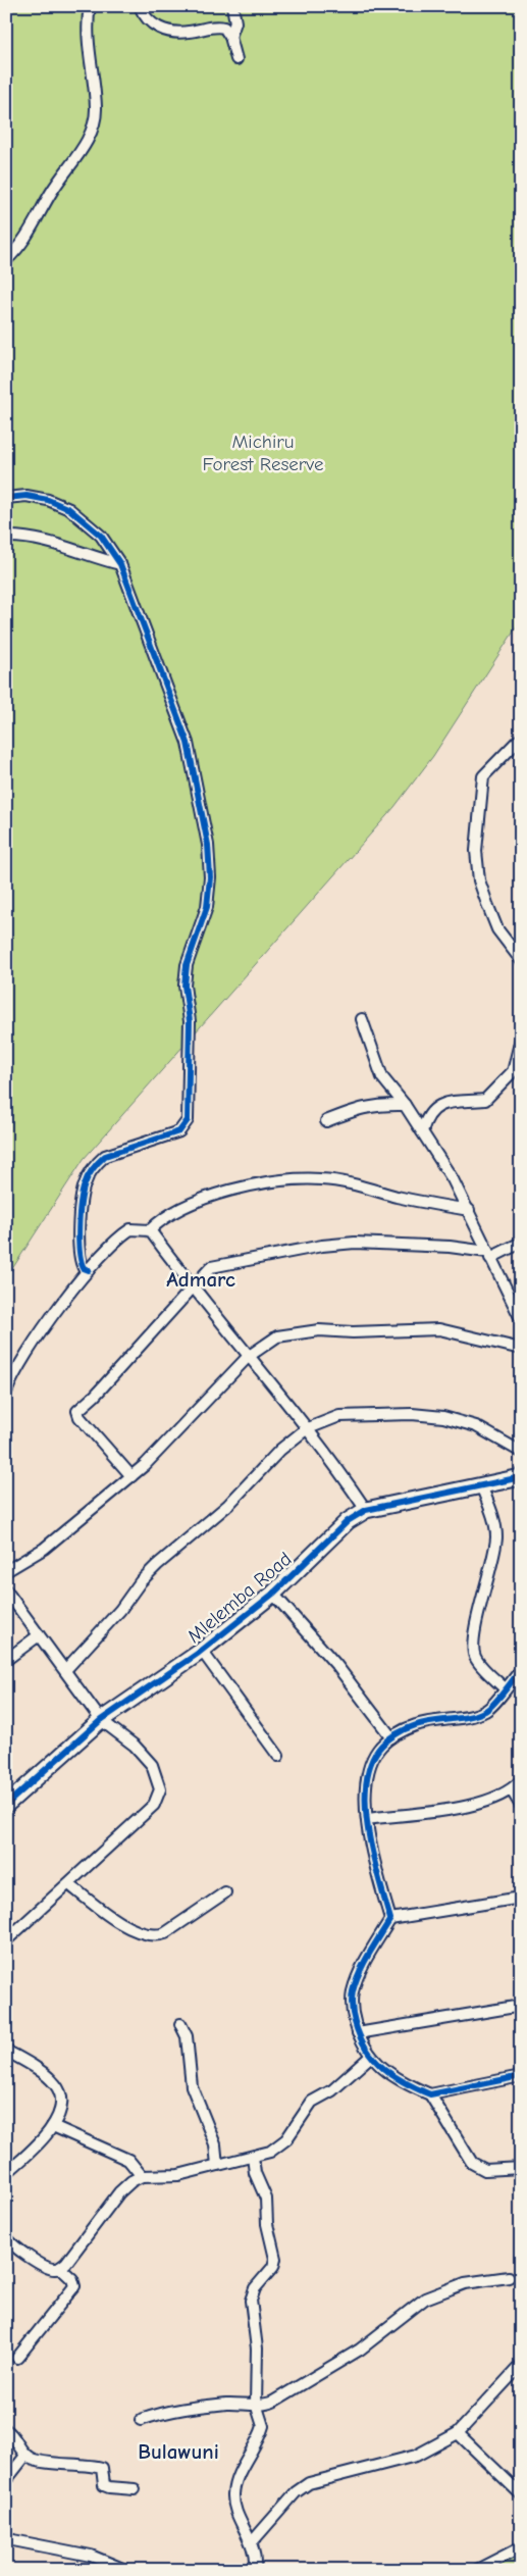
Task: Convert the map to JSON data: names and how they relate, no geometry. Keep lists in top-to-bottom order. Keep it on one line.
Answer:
{"streets":{"street":["Mlelemba Road"]},"districts":["Admarc","Bulawuni"],"parks":["Michiru Forest Reserve"]}
